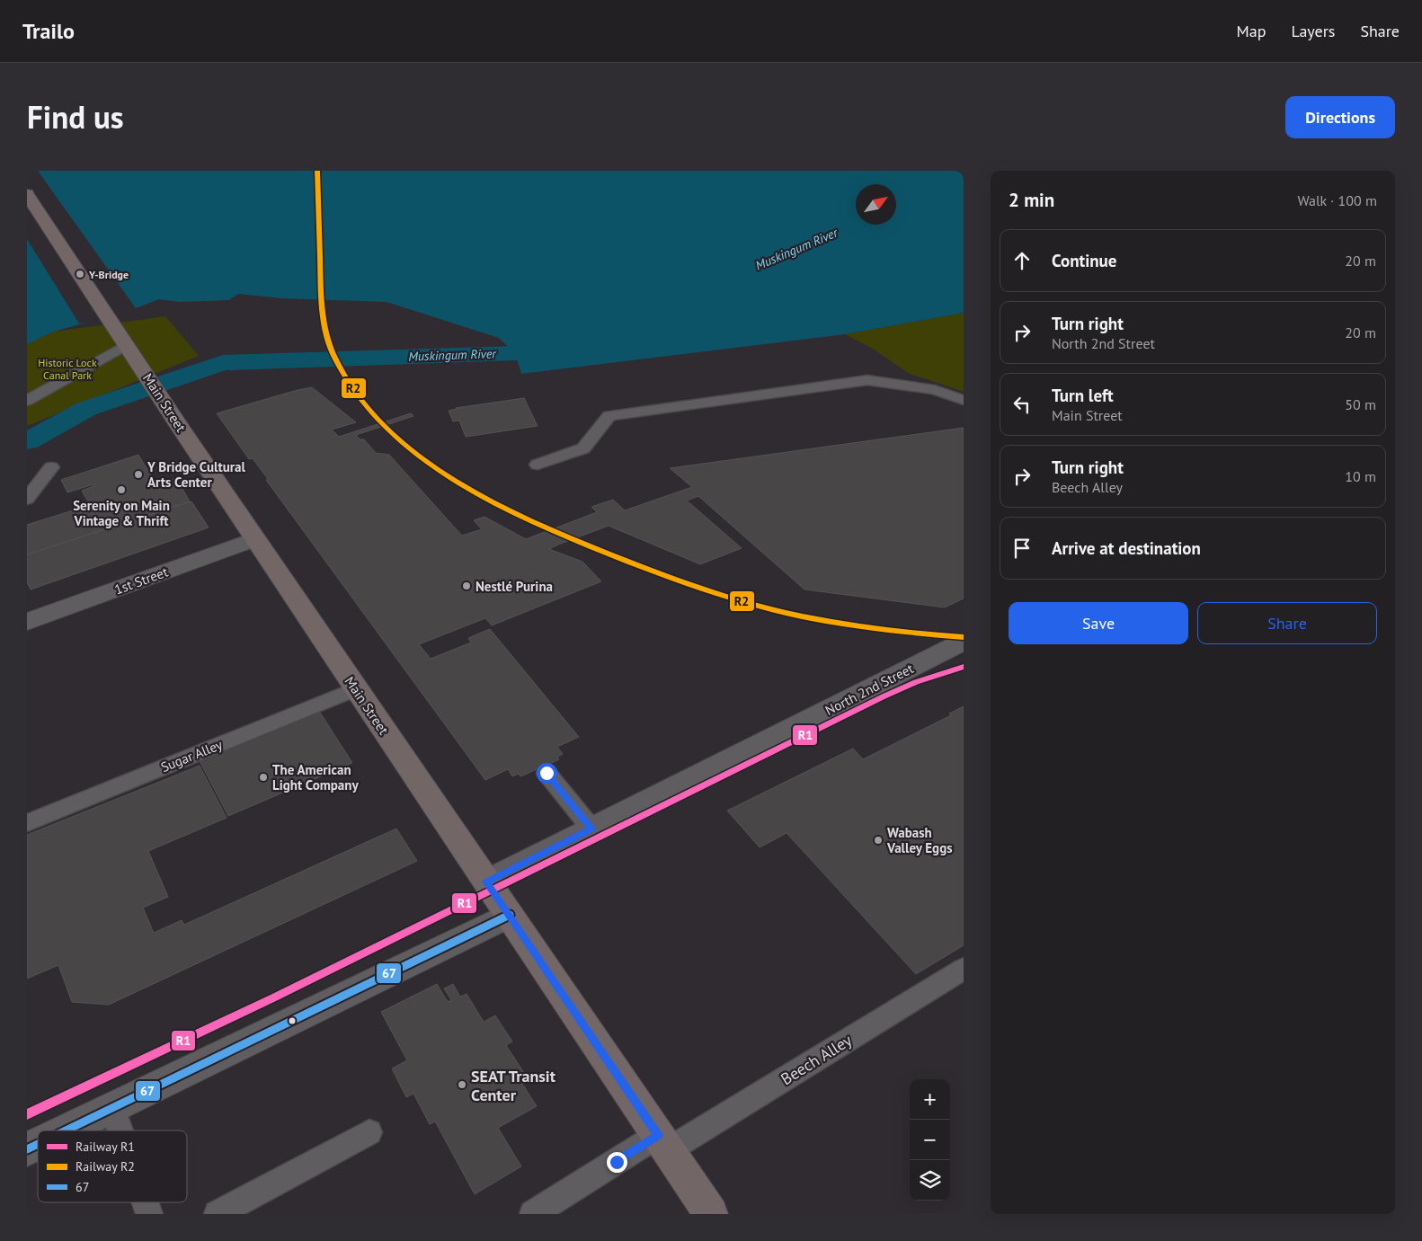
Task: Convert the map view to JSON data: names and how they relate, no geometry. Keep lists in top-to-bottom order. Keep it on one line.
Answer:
{"streets":{"main road":["Main Street"],"street":["1st Street","North 2nd Street"],"lane":["Sugar Alley","Beech Alley"]},"crossings":[["Main Street","1st Street"],["Main Street","North 2nd Street"],["Main Street","Sugar Alley"],["Main Street","Beech Alley"]],"water":["Muskingum River"],"parks":["Historic Lock Canal Park"],"places":["Y-Bridge","Y Bridge Cultural Arts Center","Serenity on Main Vintage & Thrift","Nestlé Purina","The American Light Company","Wabash Valley Eggs","SEAT Transit Center"],"lines":["rail line R2","rail line R1","transit line 67"],"legend":["Railway R1","Railway R2","67"],"north":"top right","page":{"header":"Trailo","nav":["Map","Layers","Share"],"title":"Find us","buttons":["Directions",["Save","Share"]],"heading":["2 min","Walk · 100 m"],"list":[["Continue","20 m"],["Turn right","North 2nd Street","20 m"],["Turn left","Main Street","50 m"],["Turn right","Beech Alley","10 m"],"Arrive at destination"],"map_buttons":["+","−"]}}
